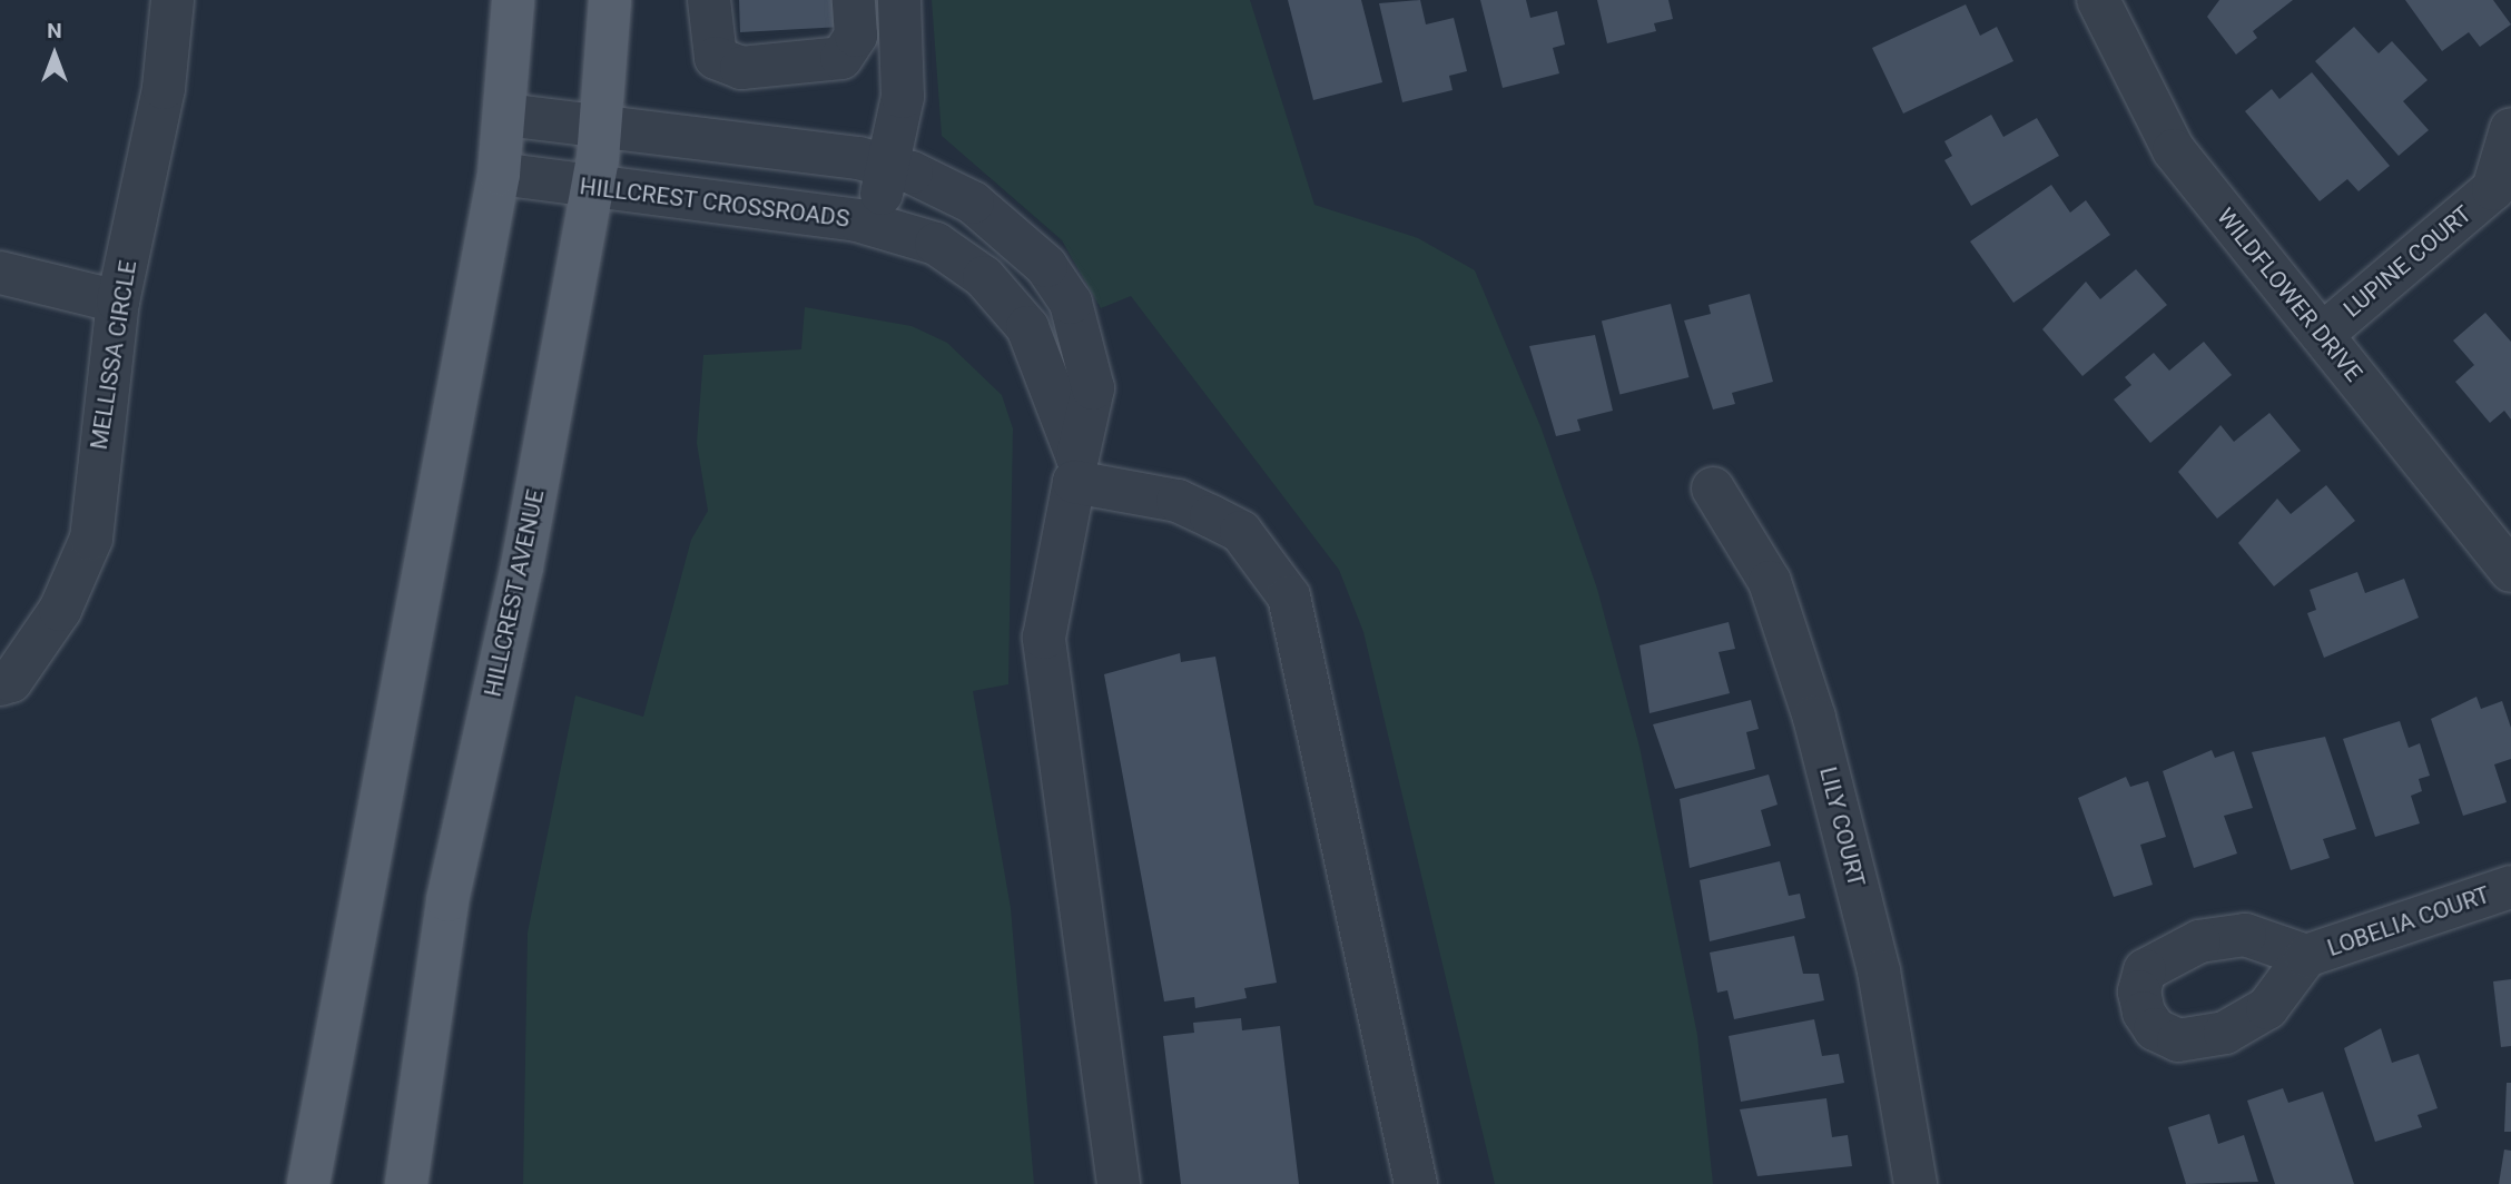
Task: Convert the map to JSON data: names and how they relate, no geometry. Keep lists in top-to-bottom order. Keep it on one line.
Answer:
{"streets":{"main road":["HILLCREST AVENUE"],"street":["HILLCREST CROSSROADS","LUPINE COURT","WILDFLOWER DRIVE","MELLISSA CIRCLE","LILY COURT","LOBELIA COURT"]},"crossings":[["HILLCREST CROSSROADS","HILLCREST AVENUE"],["LUPINE COURT","WILDFLOWER DRIVE"]],"north":"top"}
